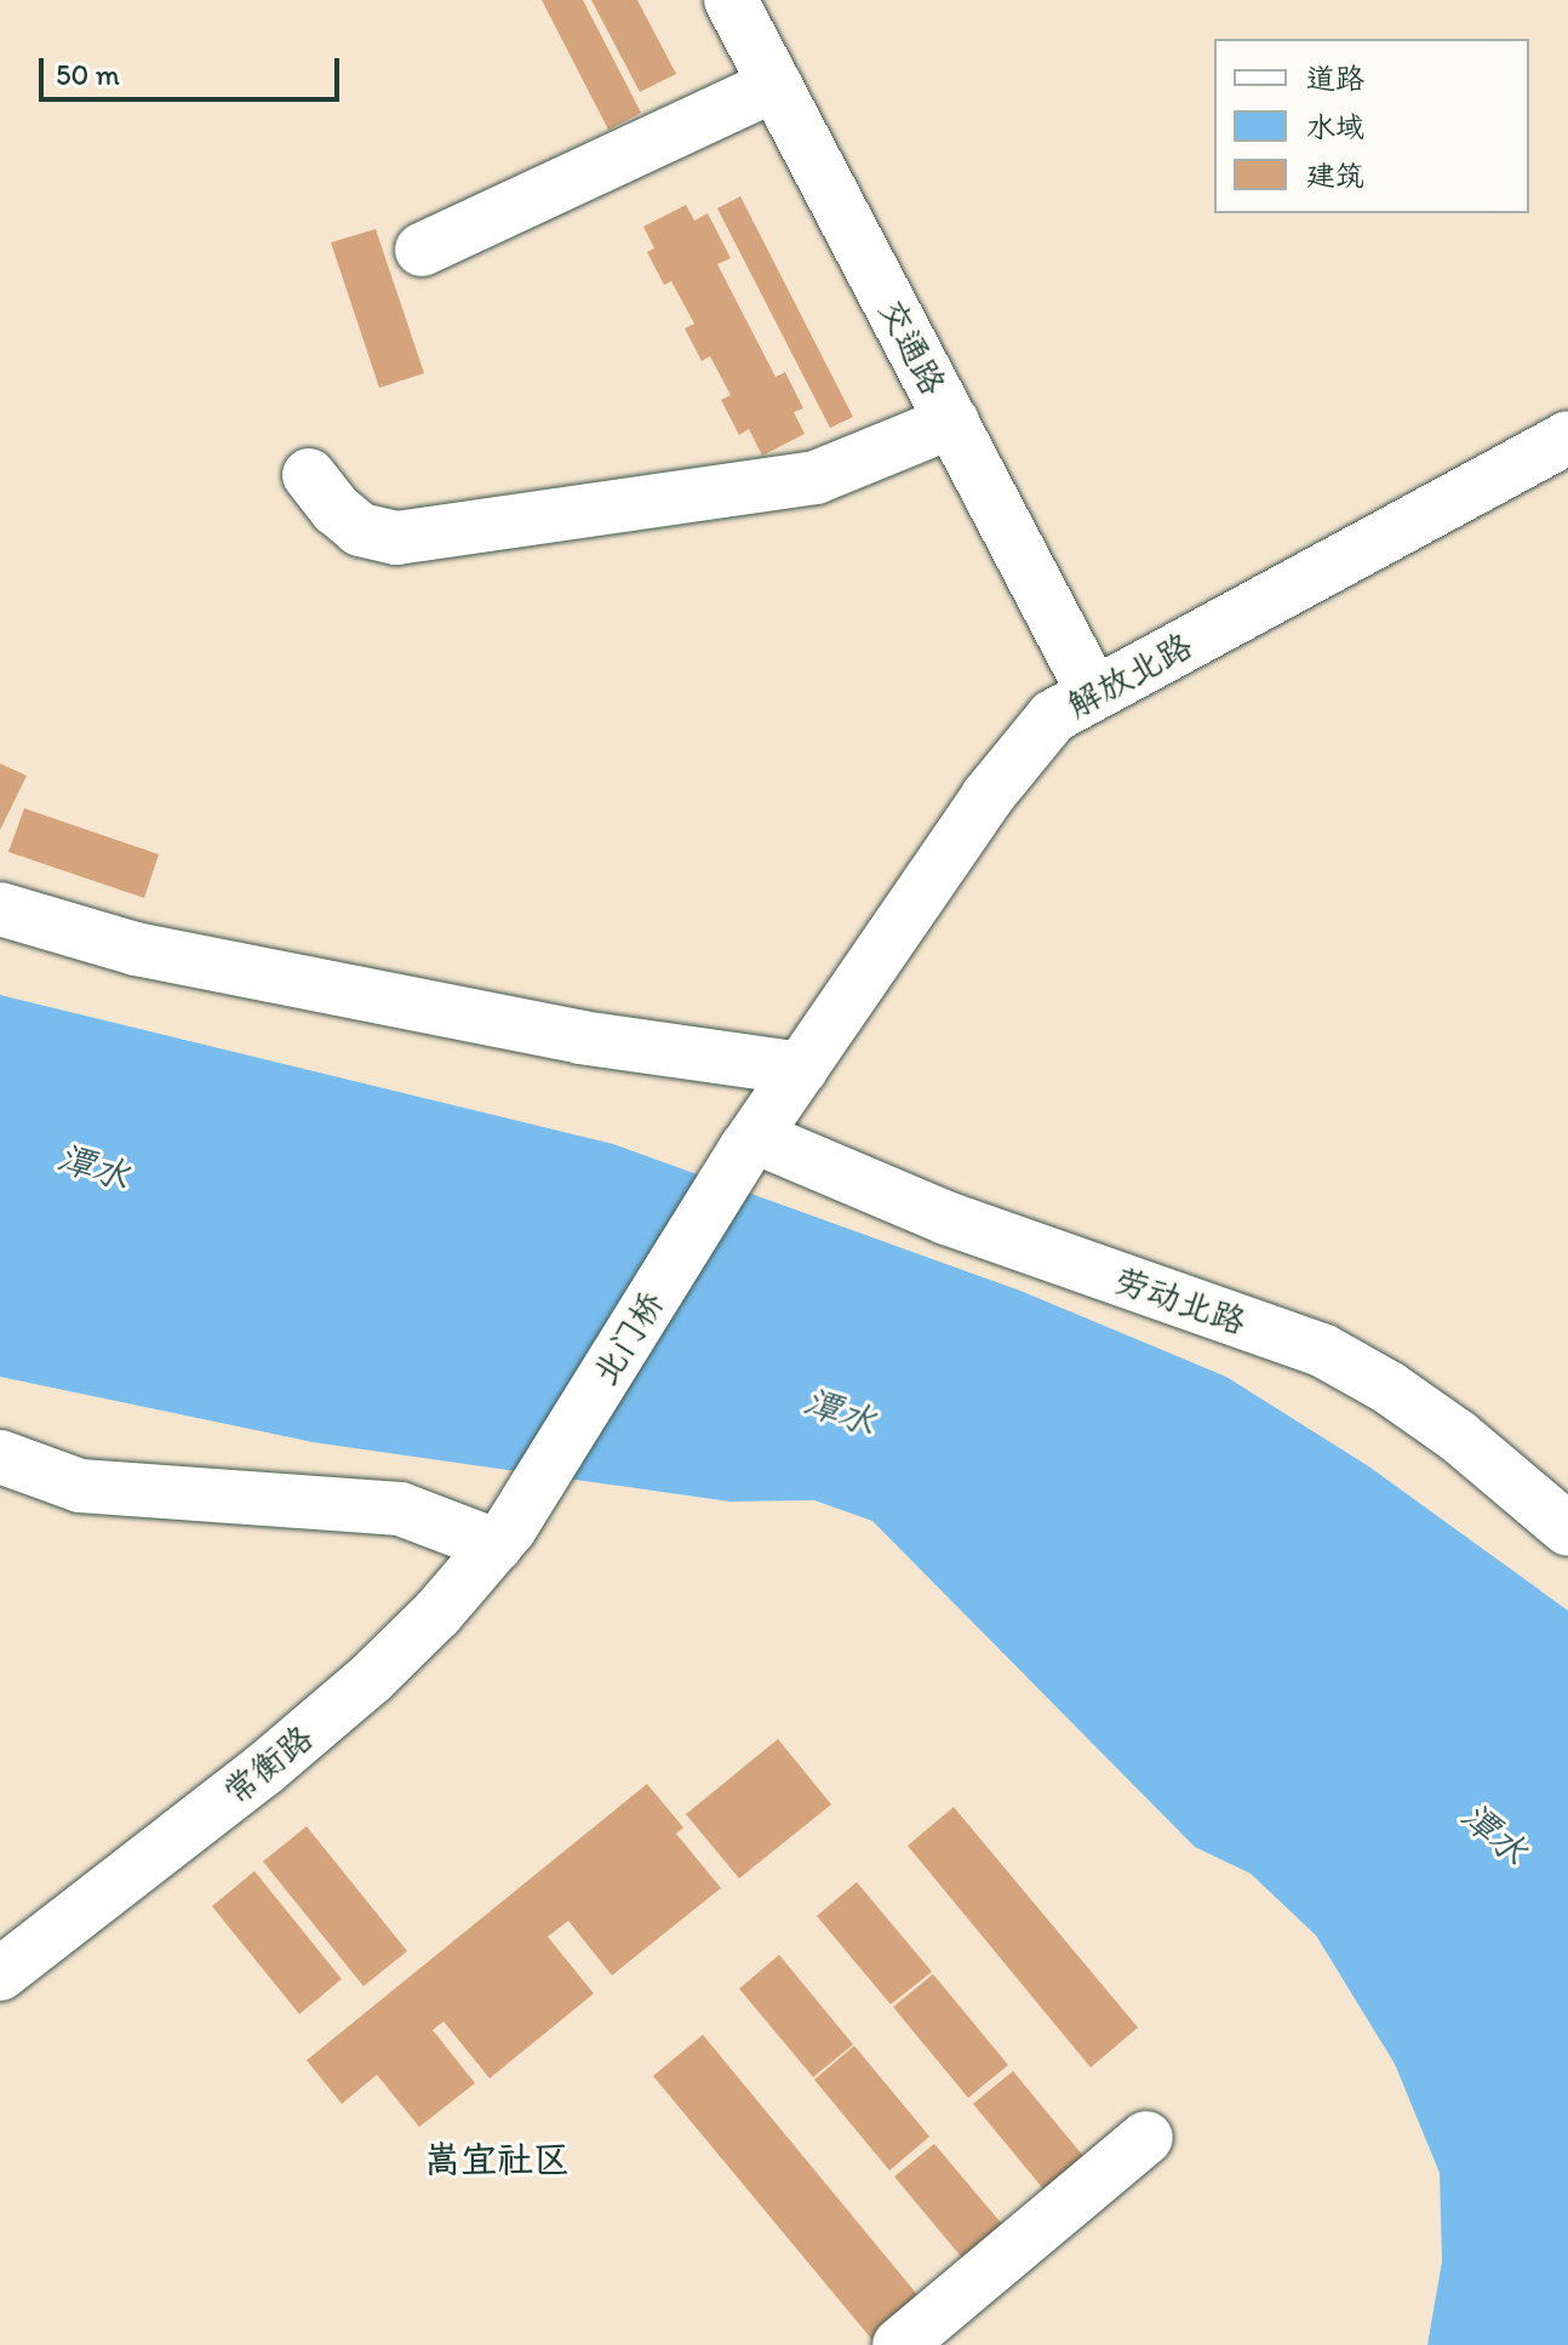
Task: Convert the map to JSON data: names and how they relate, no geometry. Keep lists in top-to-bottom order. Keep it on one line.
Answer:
{"streets":{"street":["交通路","解放北路","劳动北路","北门桥","常衡路"]},"crossings":[["交通路","解放北路"],["解放北路","劳动北路"],["解放北路","北门桥"],["劳动北路","北门桥"],["北门桥","常衡路"]],"districts":["嵩宜社区"],"water":["潭水"],"legend":["道路","水域","建筑"],"scale_bar":"50 m"}
